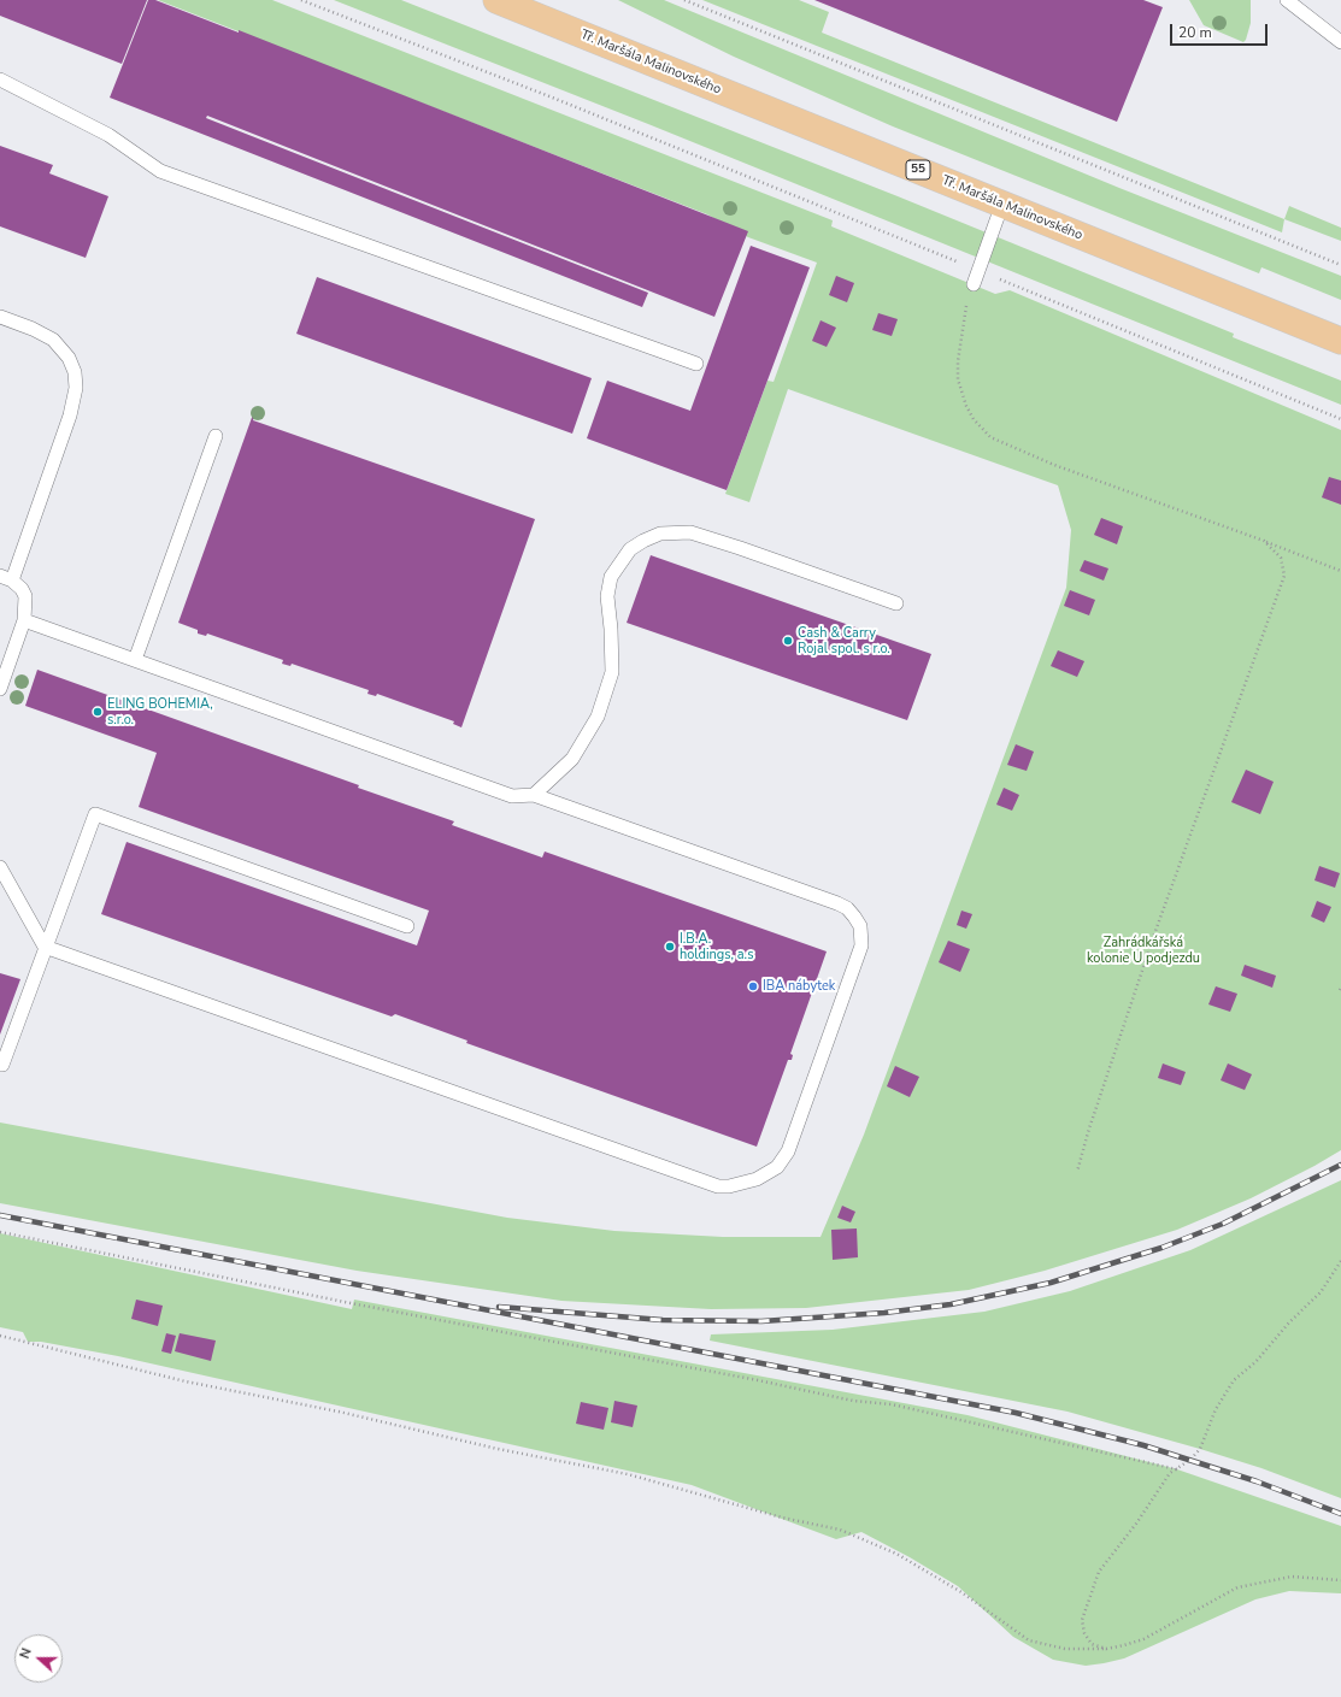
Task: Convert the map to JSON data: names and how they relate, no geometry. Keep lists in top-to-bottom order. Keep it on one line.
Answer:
{"streets":{"main road":["Tř. Maršála Malinovského","55"]},"parks":["Zahrádkářská kolonie U podjezdu"],"places":["Cash & Carry Rojal spol. s r.o.","ELING BOHEMIA, s.r.o.","I.B.A. holdings, a.s","IBA nábytek"],"scale_bar":"20 m","north":"left"}
